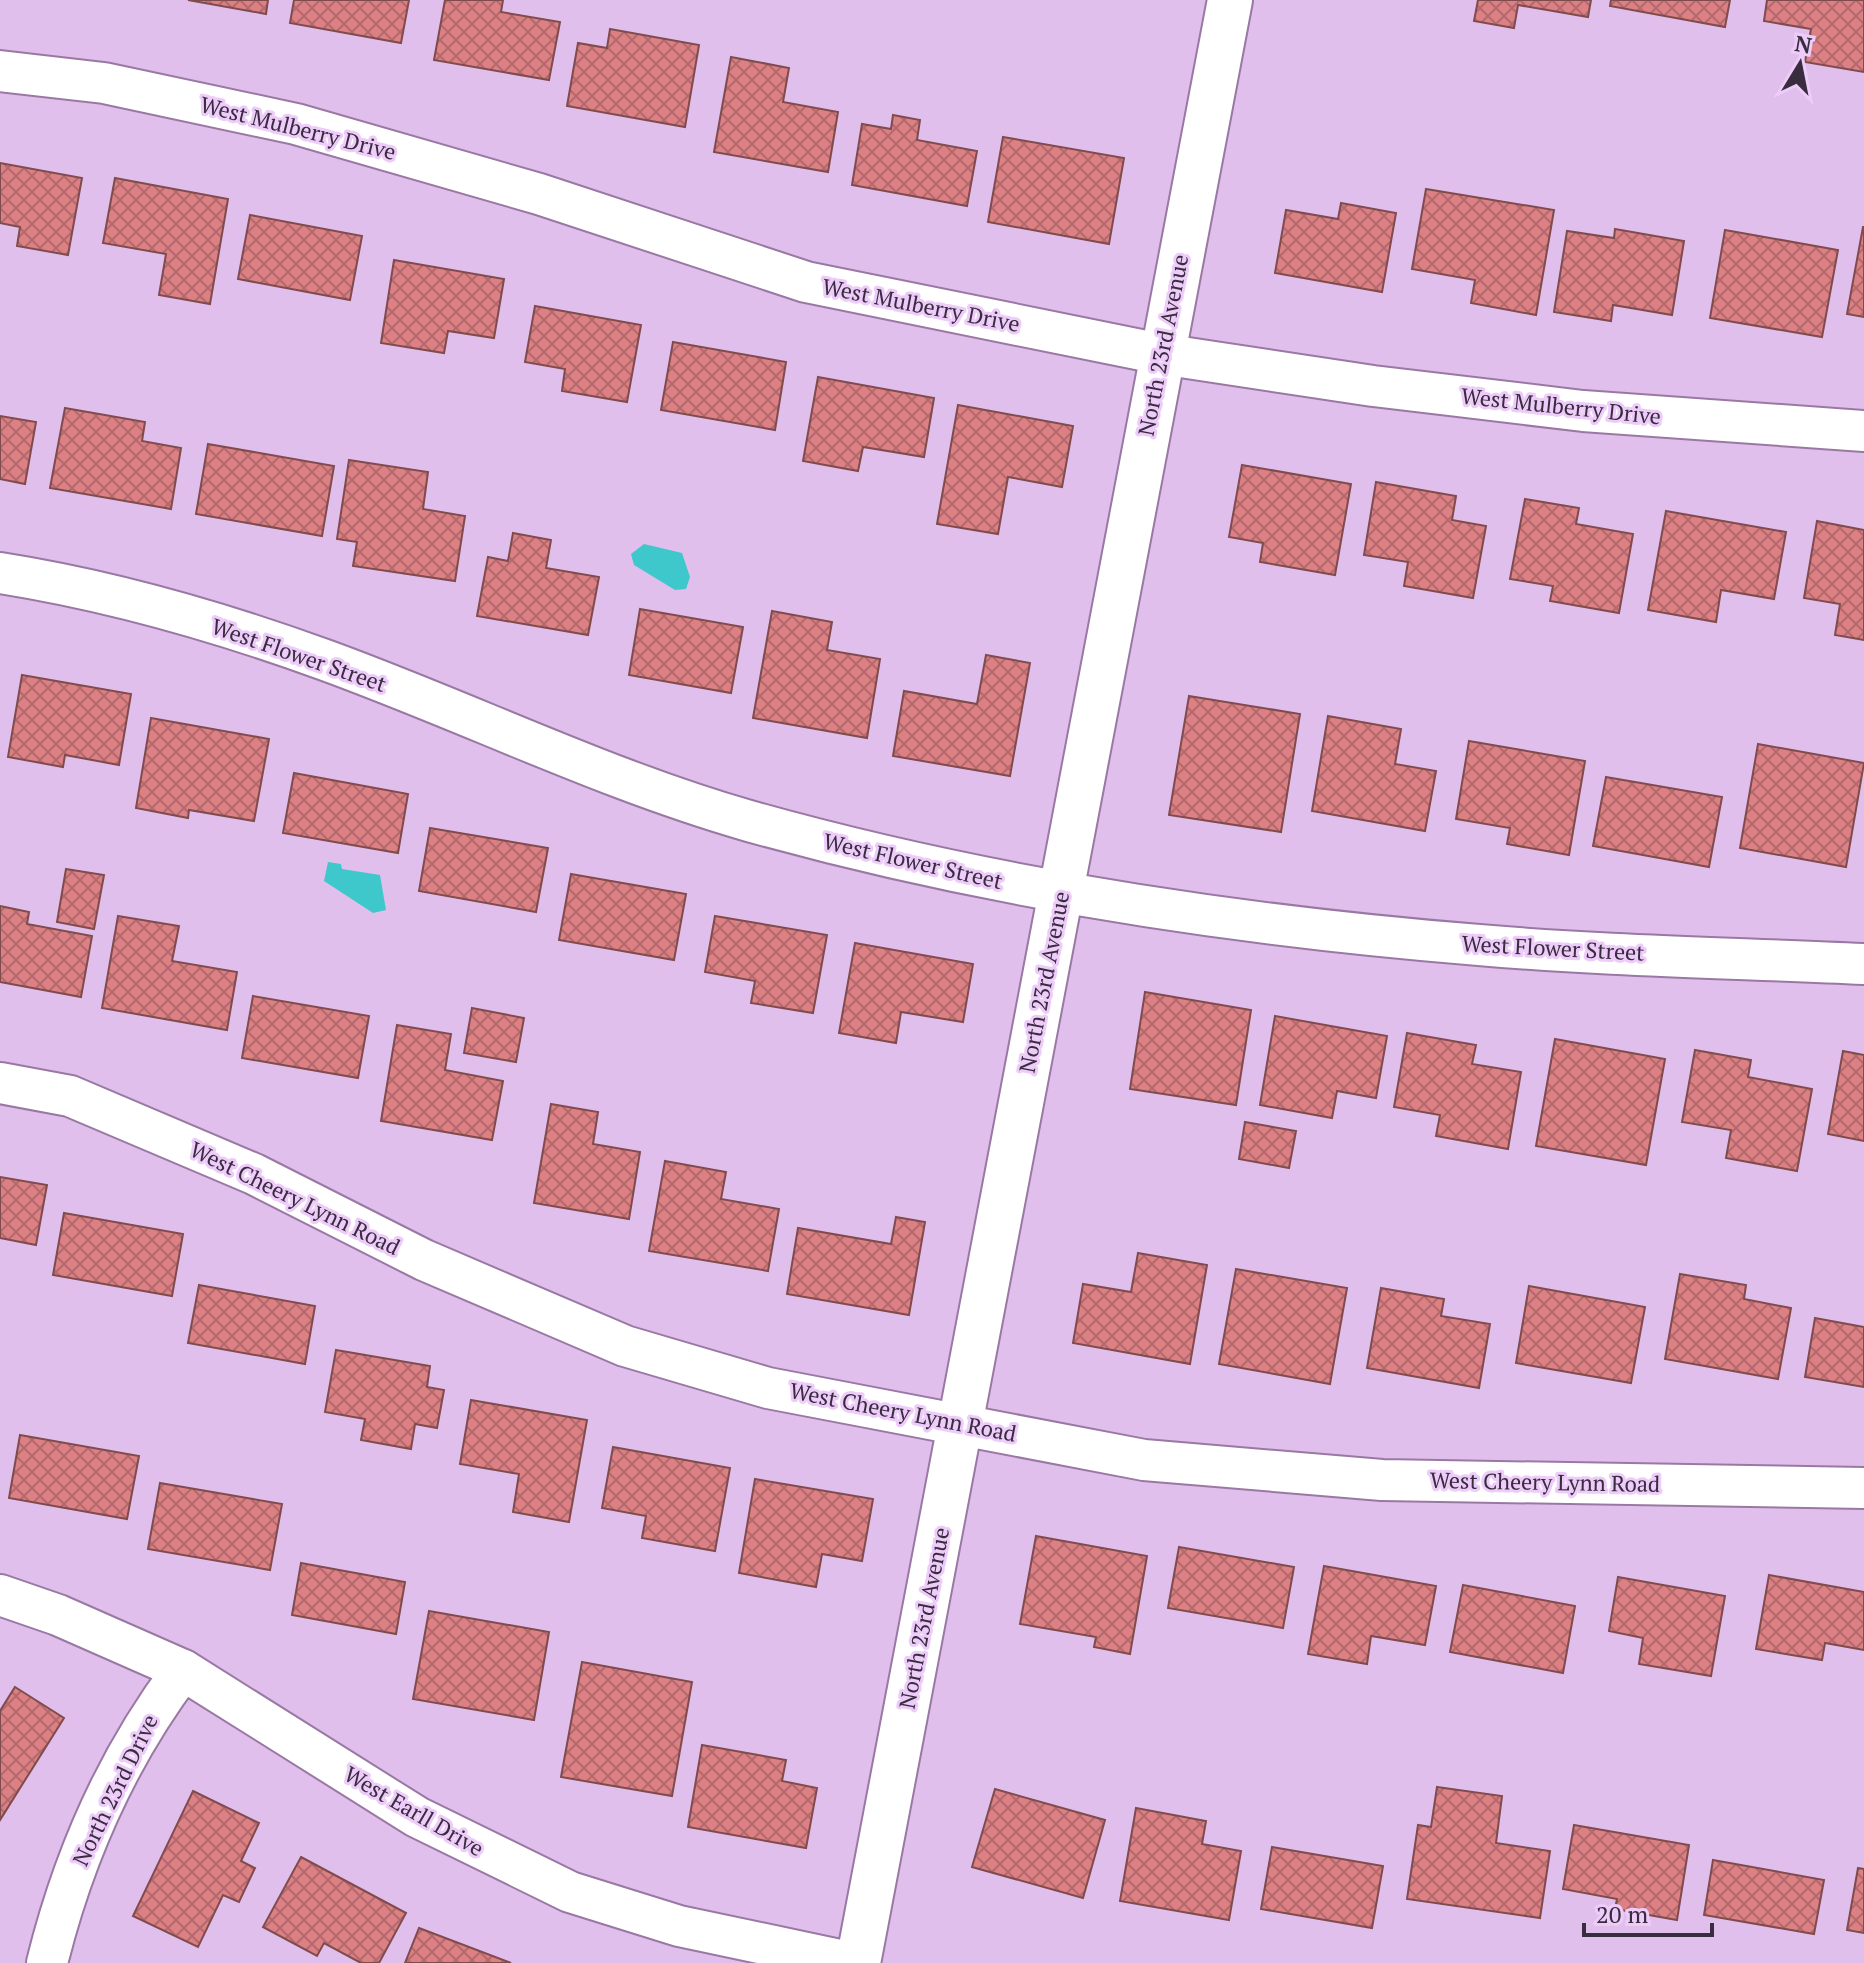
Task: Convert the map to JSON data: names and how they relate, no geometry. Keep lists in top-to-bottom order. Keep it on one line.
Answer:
{"streets":{"street":["West Mulberry Drive","North 23rd Avenue","West Flower Street","West Cheery Lynn Road","North 23rd Drive","West Earll Drive"]},"crossings":[["West Mulberry Drive","North 23rd Avenue"],["North 23rd Avenue","West Flower Street"],["North 23rd Avenue","West Cheery Lynn Road"],["North 23rd Avenue","West Earll Drive"],["North 23rd Drive","West Earll Drive"]],"scale_bar":"20 m","north":"top"}
